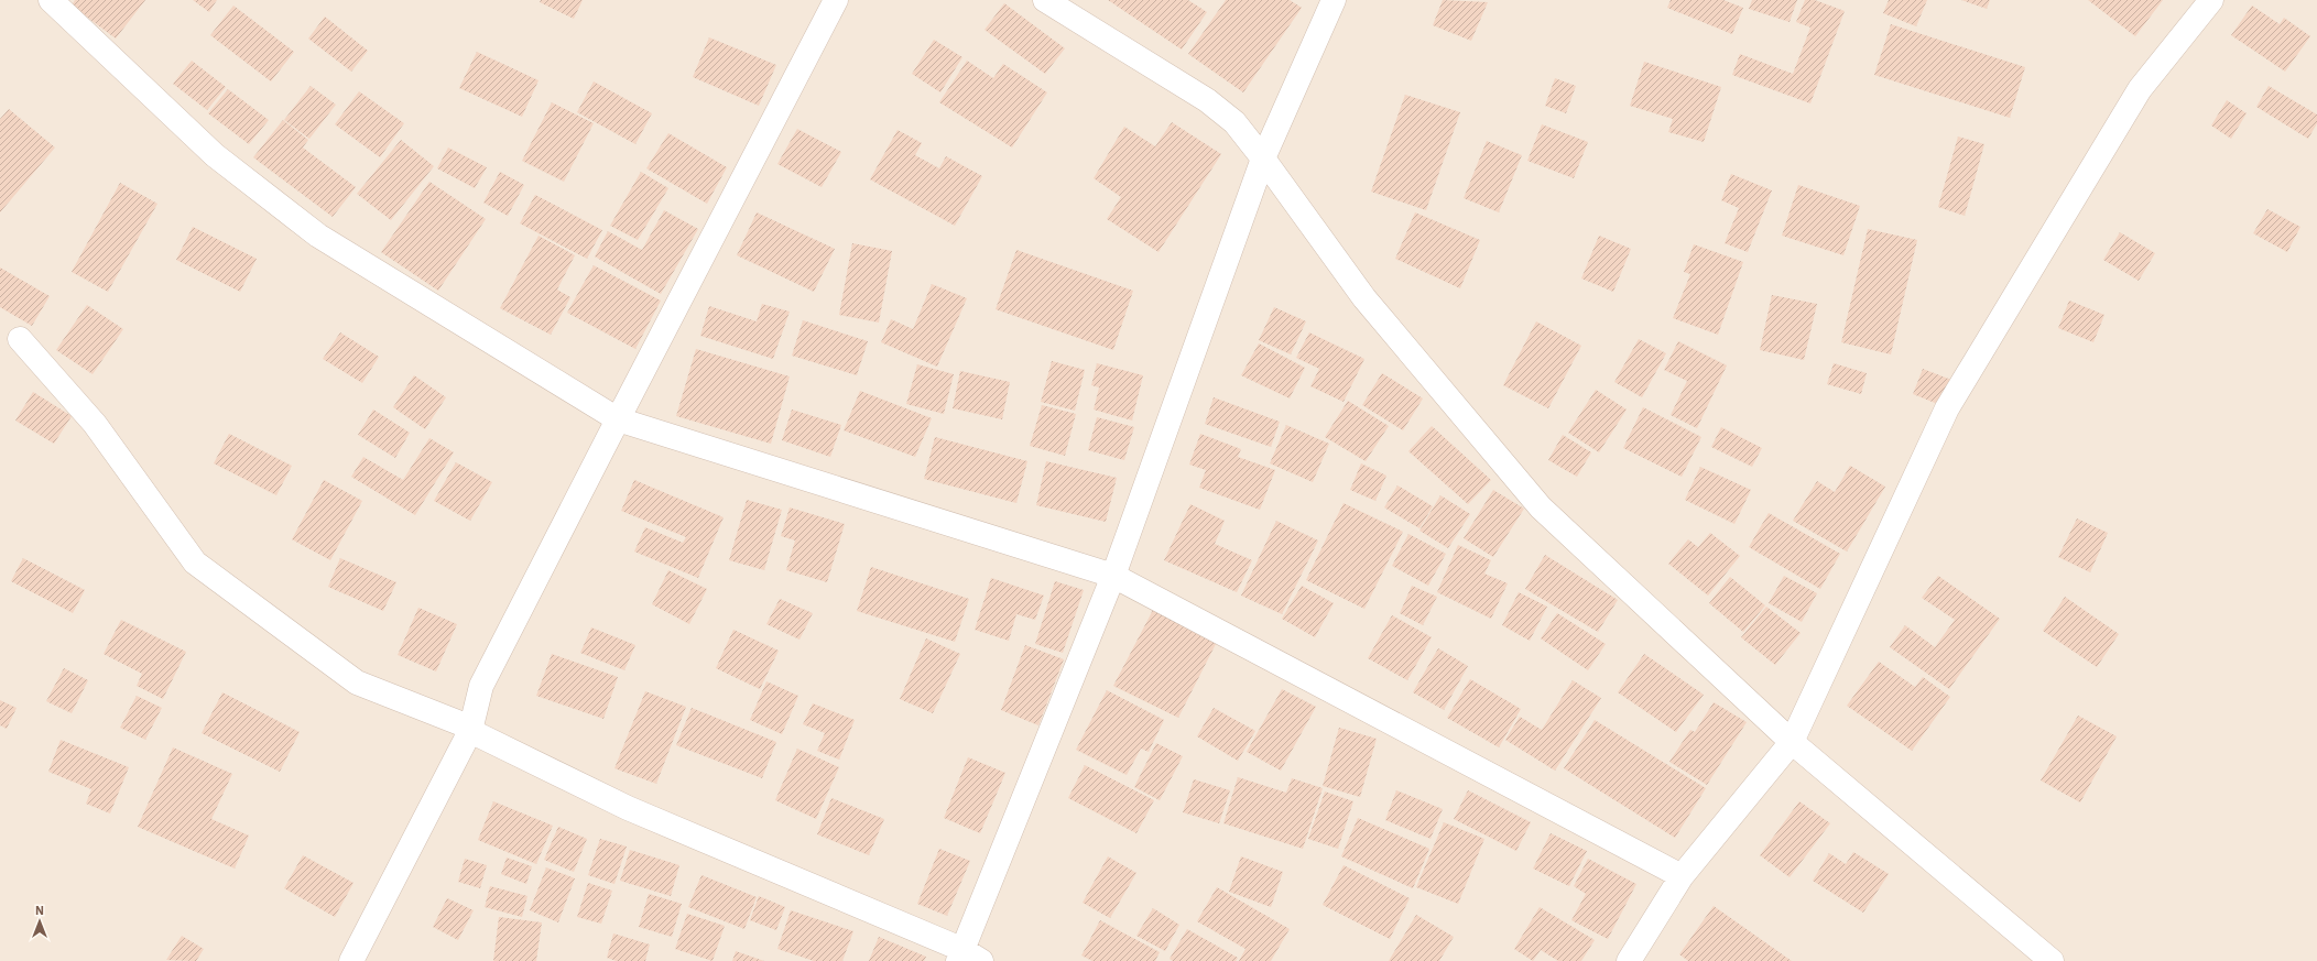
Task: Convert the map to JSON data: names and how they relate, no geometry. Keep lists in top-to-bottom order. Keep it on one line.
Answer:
{"north":"top"}
